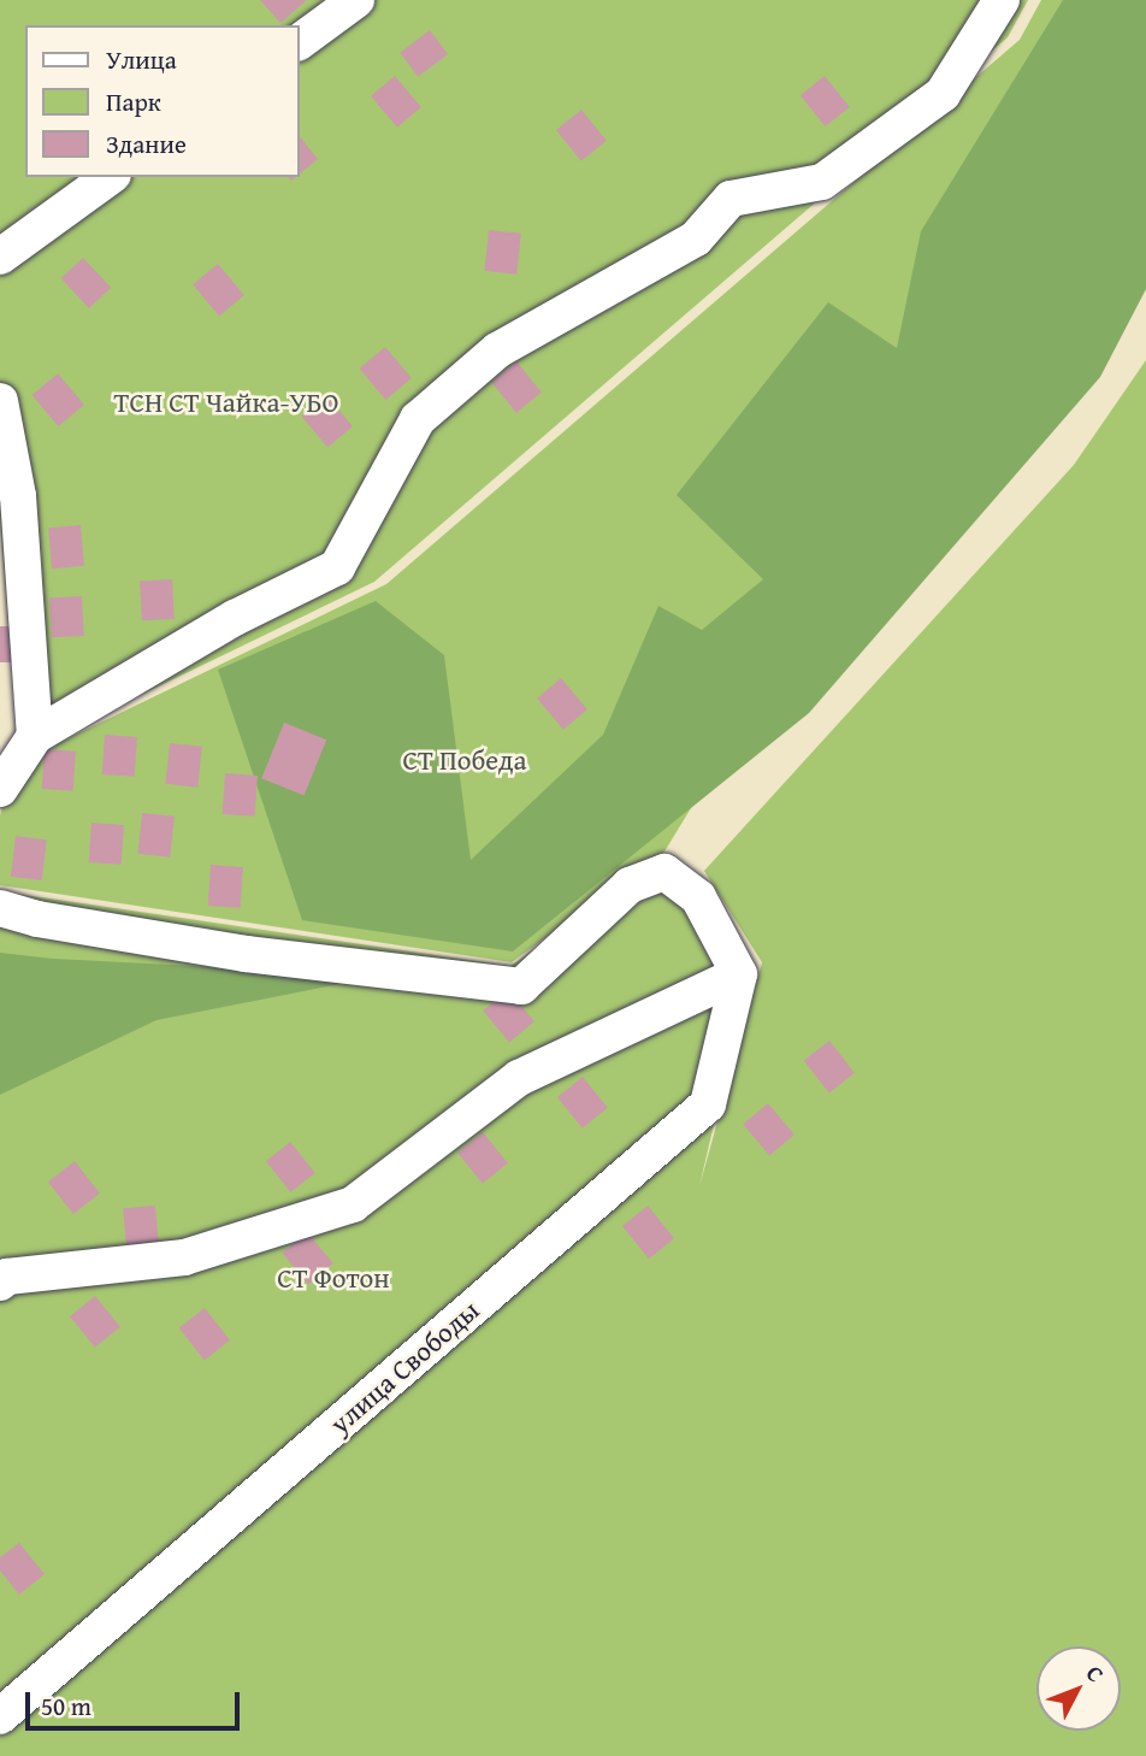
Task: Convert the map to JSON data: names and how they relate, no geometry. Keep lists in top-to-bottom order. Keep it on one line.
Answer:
{"streets":{"street":["улица Свободы"]},"parks":["ТСН СТ Чайка-УБО","СТ Победа","СТ Фотон"],"legend":["Улица","Парк","Здание"],"scale_bar":"50 m","north":"top right"}
